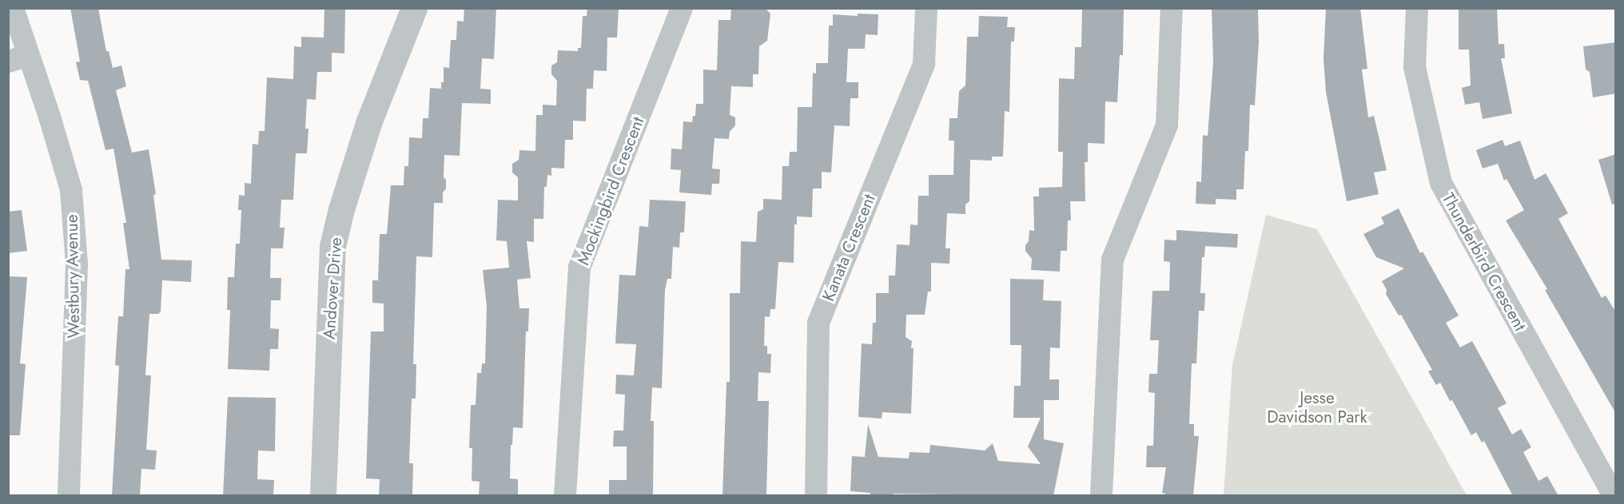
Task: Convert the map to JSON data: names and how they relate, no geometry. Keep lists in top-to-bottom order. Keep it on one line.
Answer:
{"streets":{"street":["Mockingbird Crescent","Kanata Crescent","Thunderbird Crescent","Westbury Avenue","Andover Drive"]},"parks":["Jesse Davidson Park"]}
